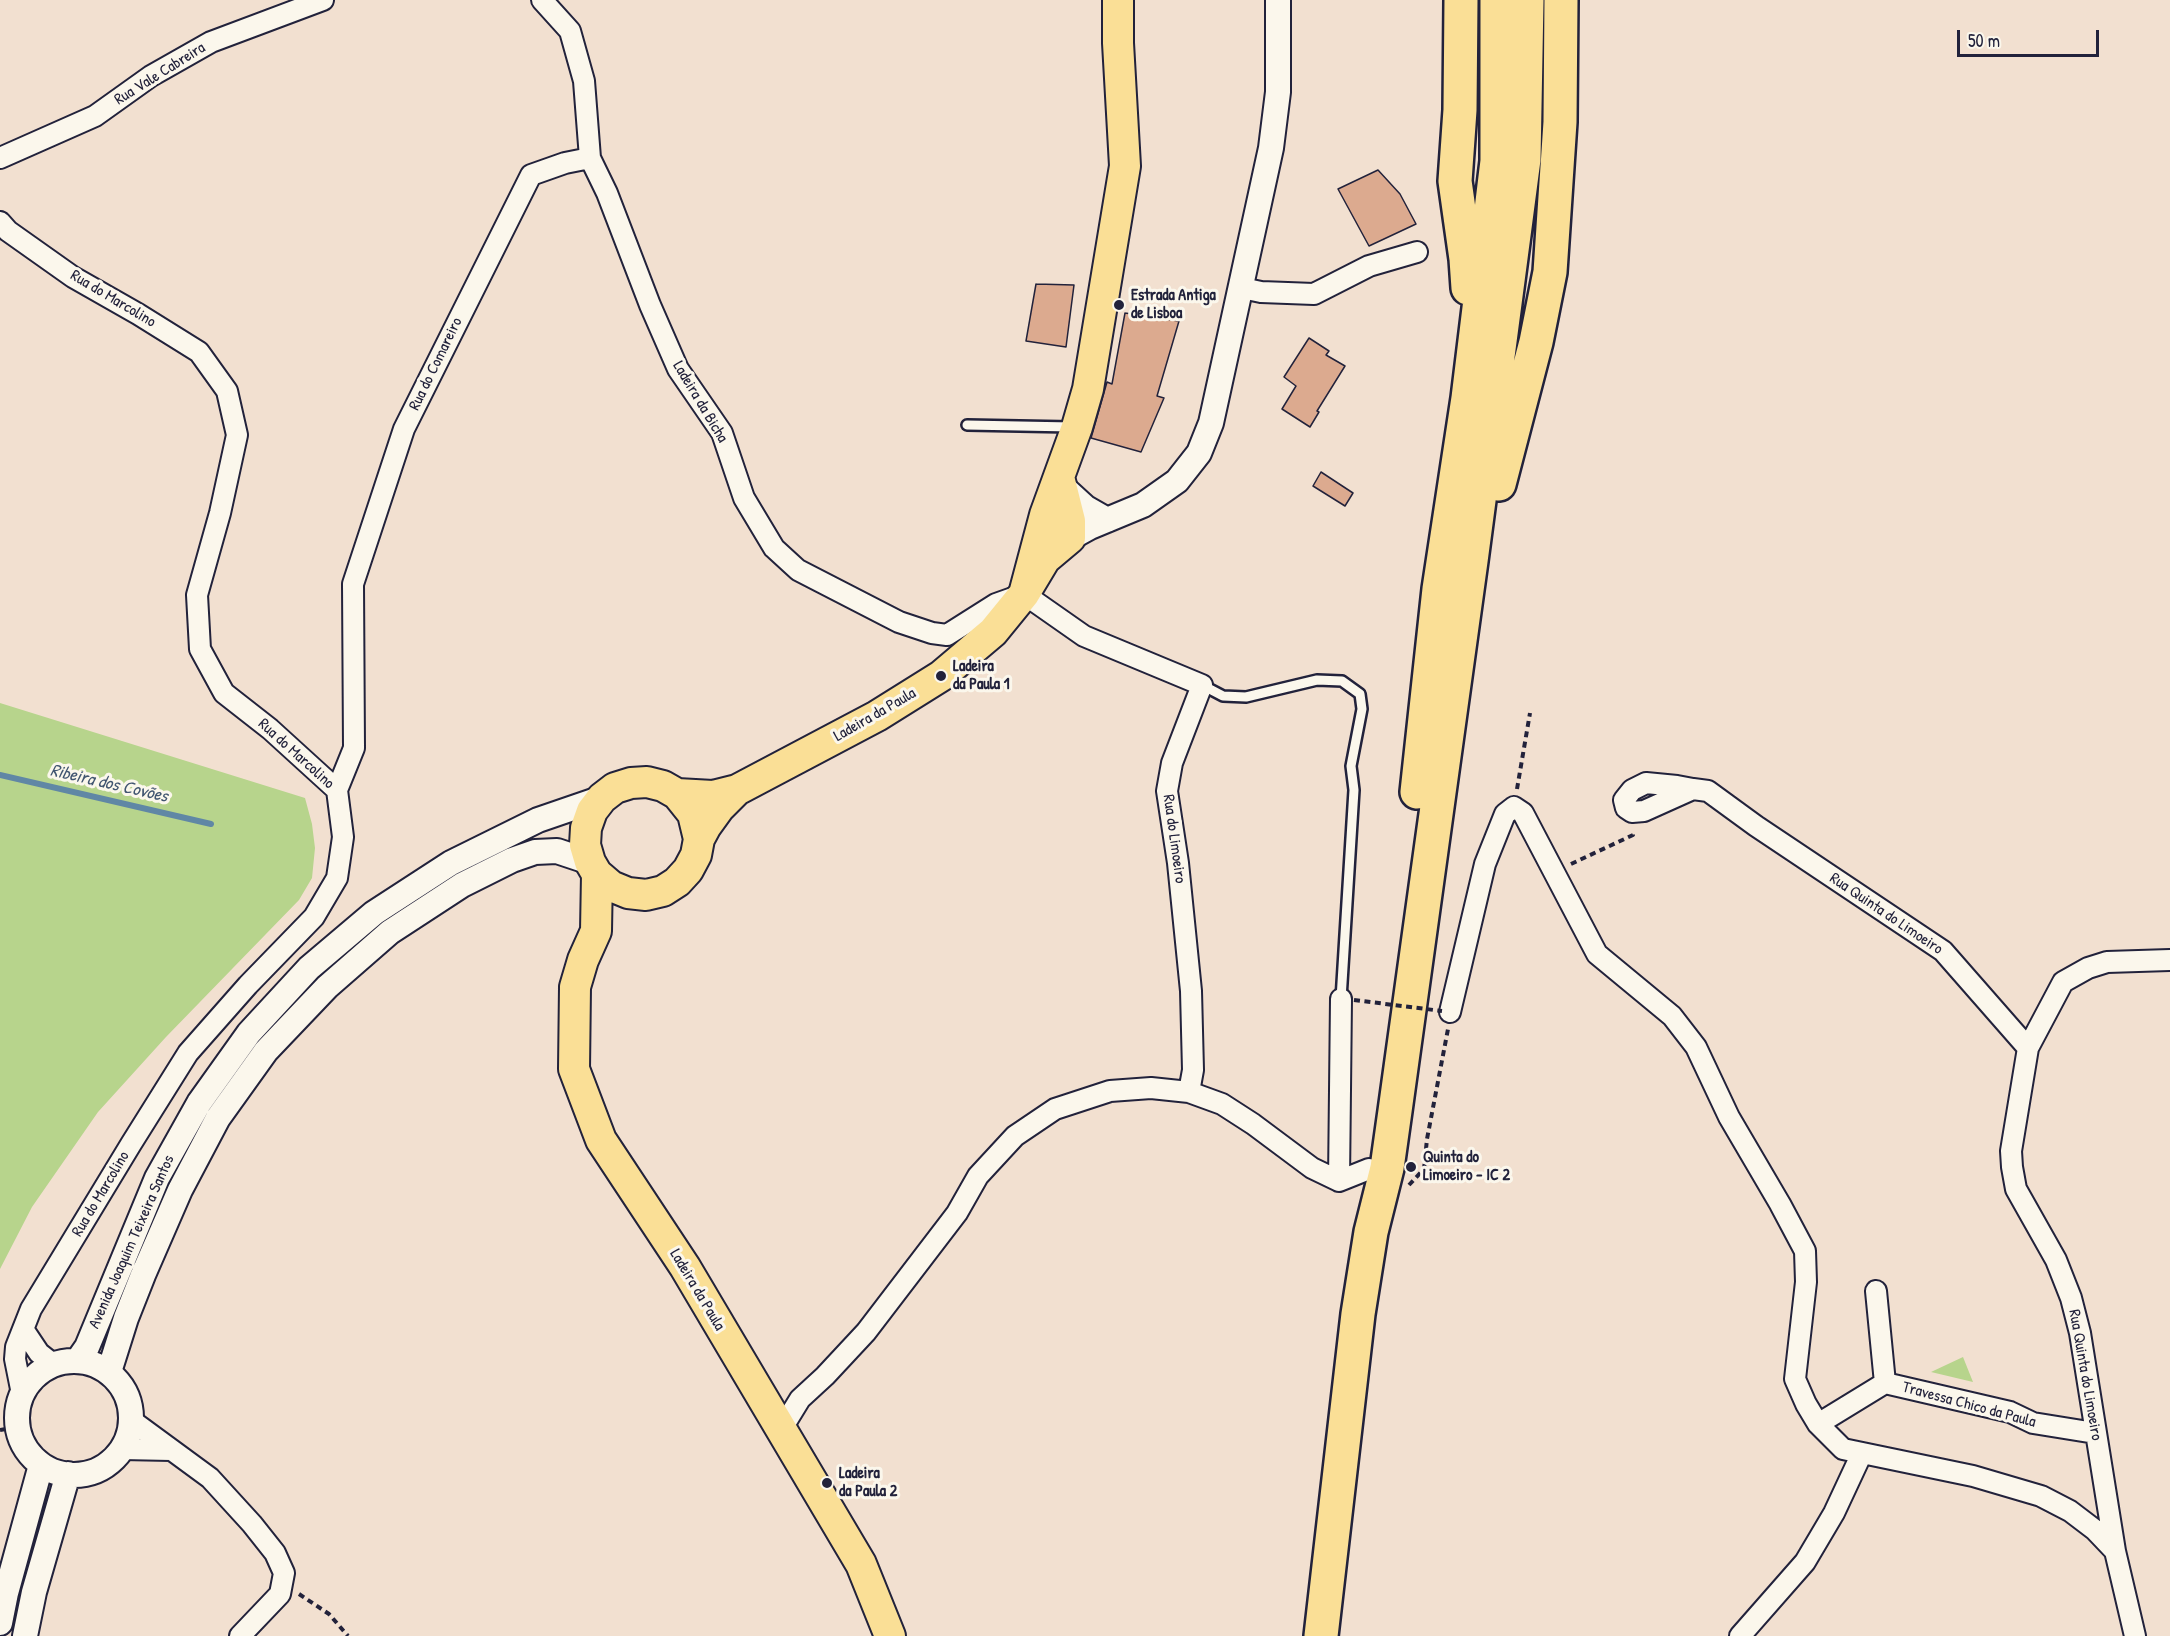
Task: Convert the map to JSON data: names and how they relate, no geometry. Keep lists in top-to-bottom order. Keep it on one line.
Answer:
{"streets":{"main road":["Ladeira da Paula"],"street":["Rua Vale Cabreira","Rua do Marcolino","Rua do Comareiro","Ladeira da Bicha","Rua do Limoeiro","Rua Quinta do Limoeiro","Avenida Joaquim Teixeira Santos","Travessa Chico da Paula"]},"crossings":[["Rua do Marcolino","Rua do Comareiro"],["Rua do Marcolino","Avenida Joaquim Teixeira Santos"],["Rua do Comareiro","Ladeira da Bicha"],["Ladeira da Bicha","Ladeira da Paula"],["Rua Quinta do Limoeiro","Travessa Chico da Paula"]],"water":["Ribeira dos Covões"],"places":["Estrada Antiga de Lisboa","Ladeira da Paula 1","Quinta do Limoeiro - IC 2","Ladeira da Paula 2"],"scale_bar":"50 m"}
